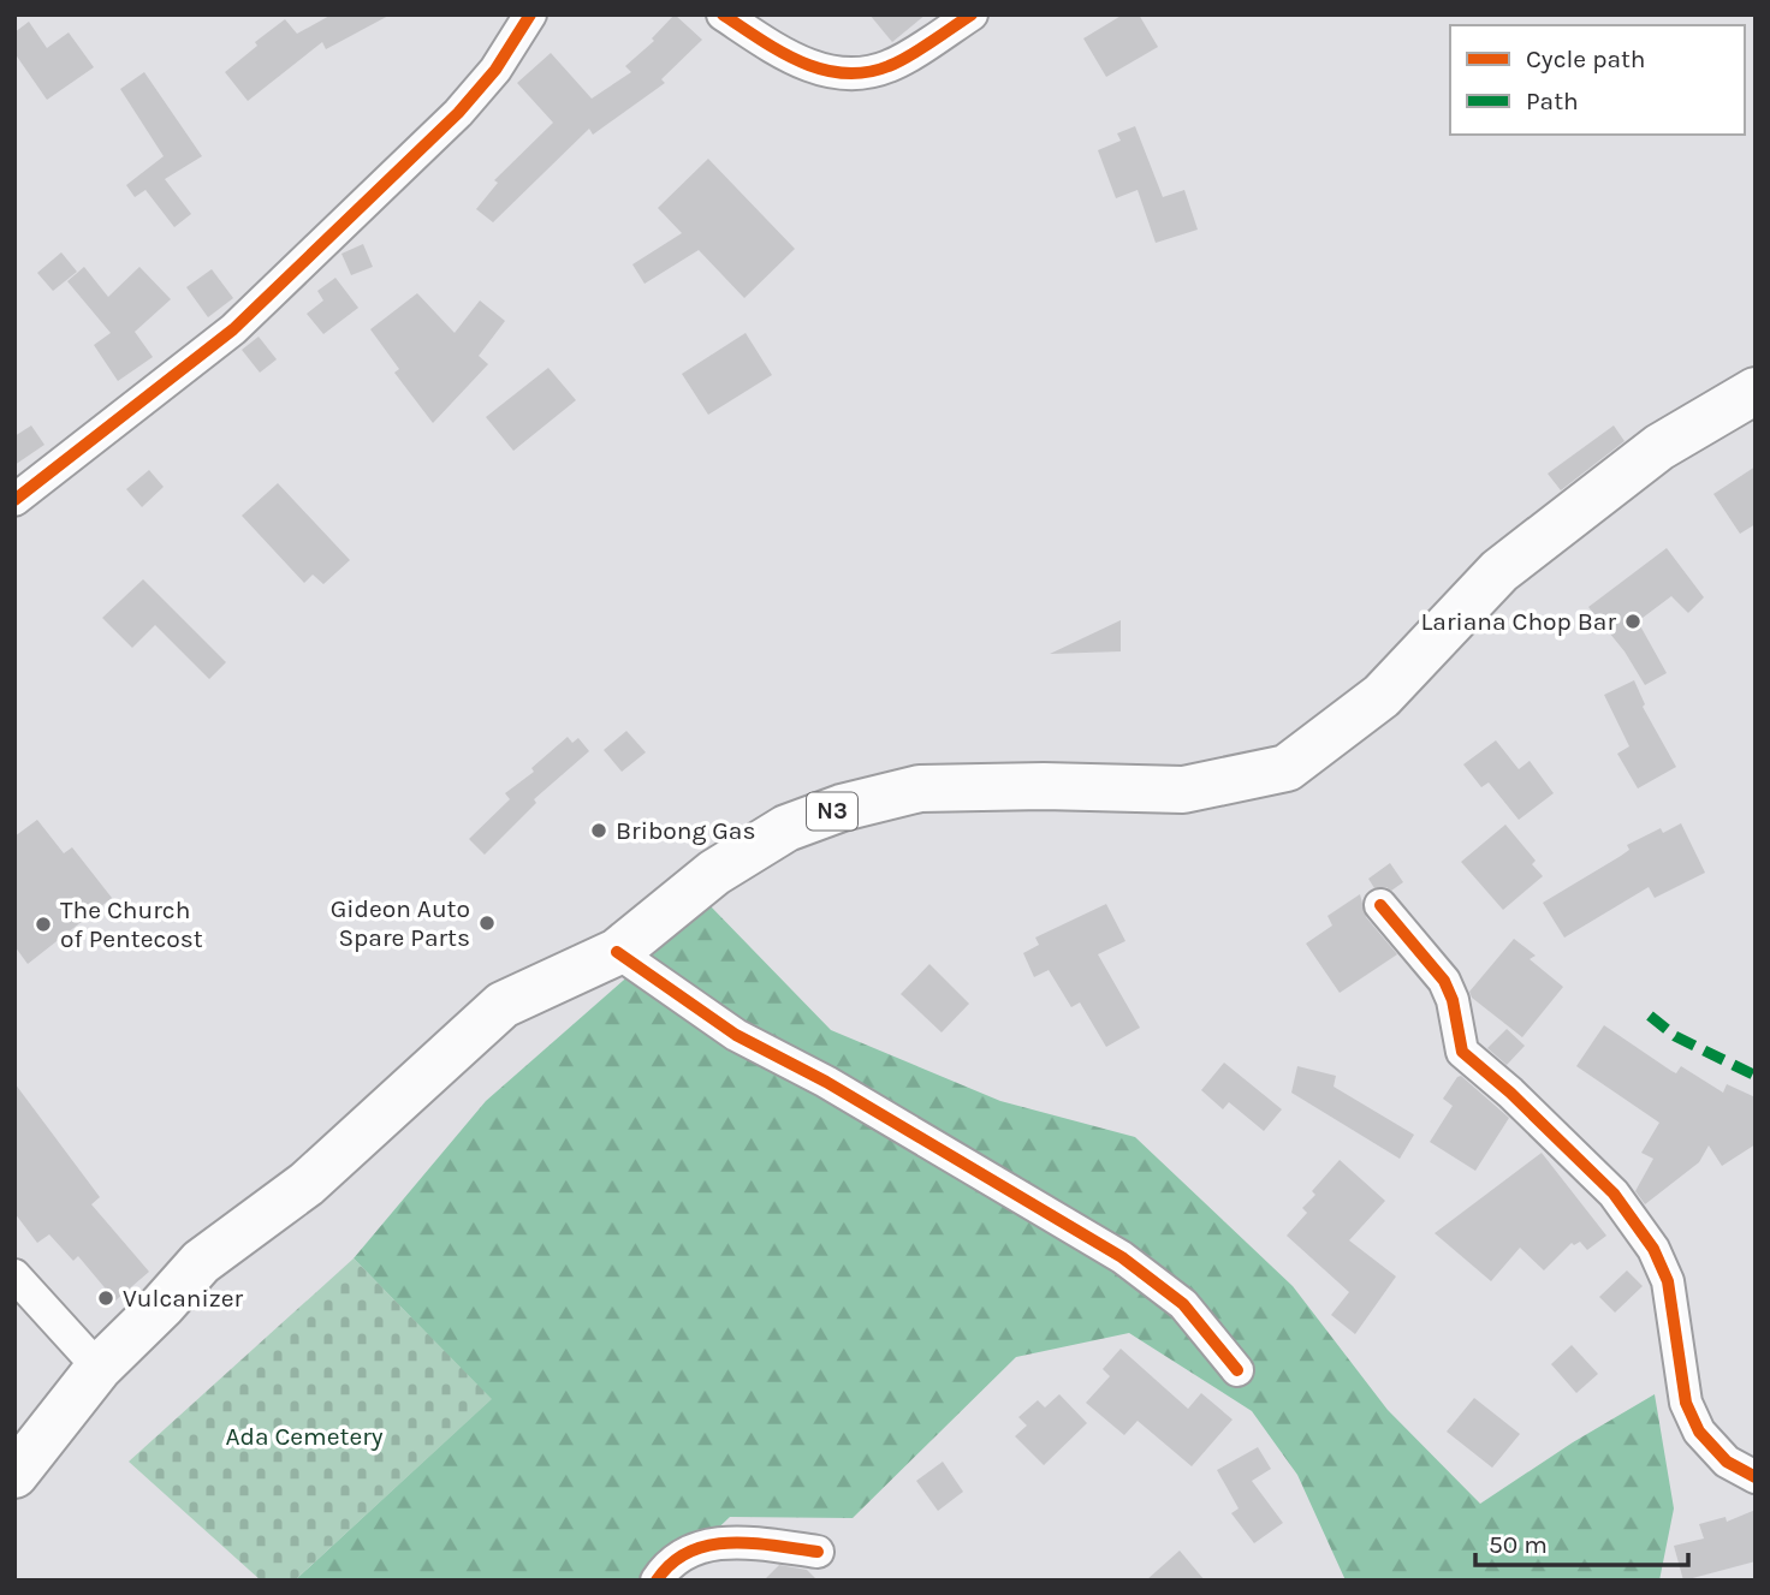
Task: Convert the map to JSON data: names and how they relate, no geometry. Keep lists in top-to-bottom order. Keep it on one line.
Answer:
{"streets":{"main road":["N3"]},"parks":["Ada Cemetery"],"places":["Lariana Chop Bar","Bribong Gas","Gideon Auto Spare Parts","The Church of Pentecost","Vulcanizer"],"legend":["Cycle path","Path"],"scale_bar":"50 m"}
